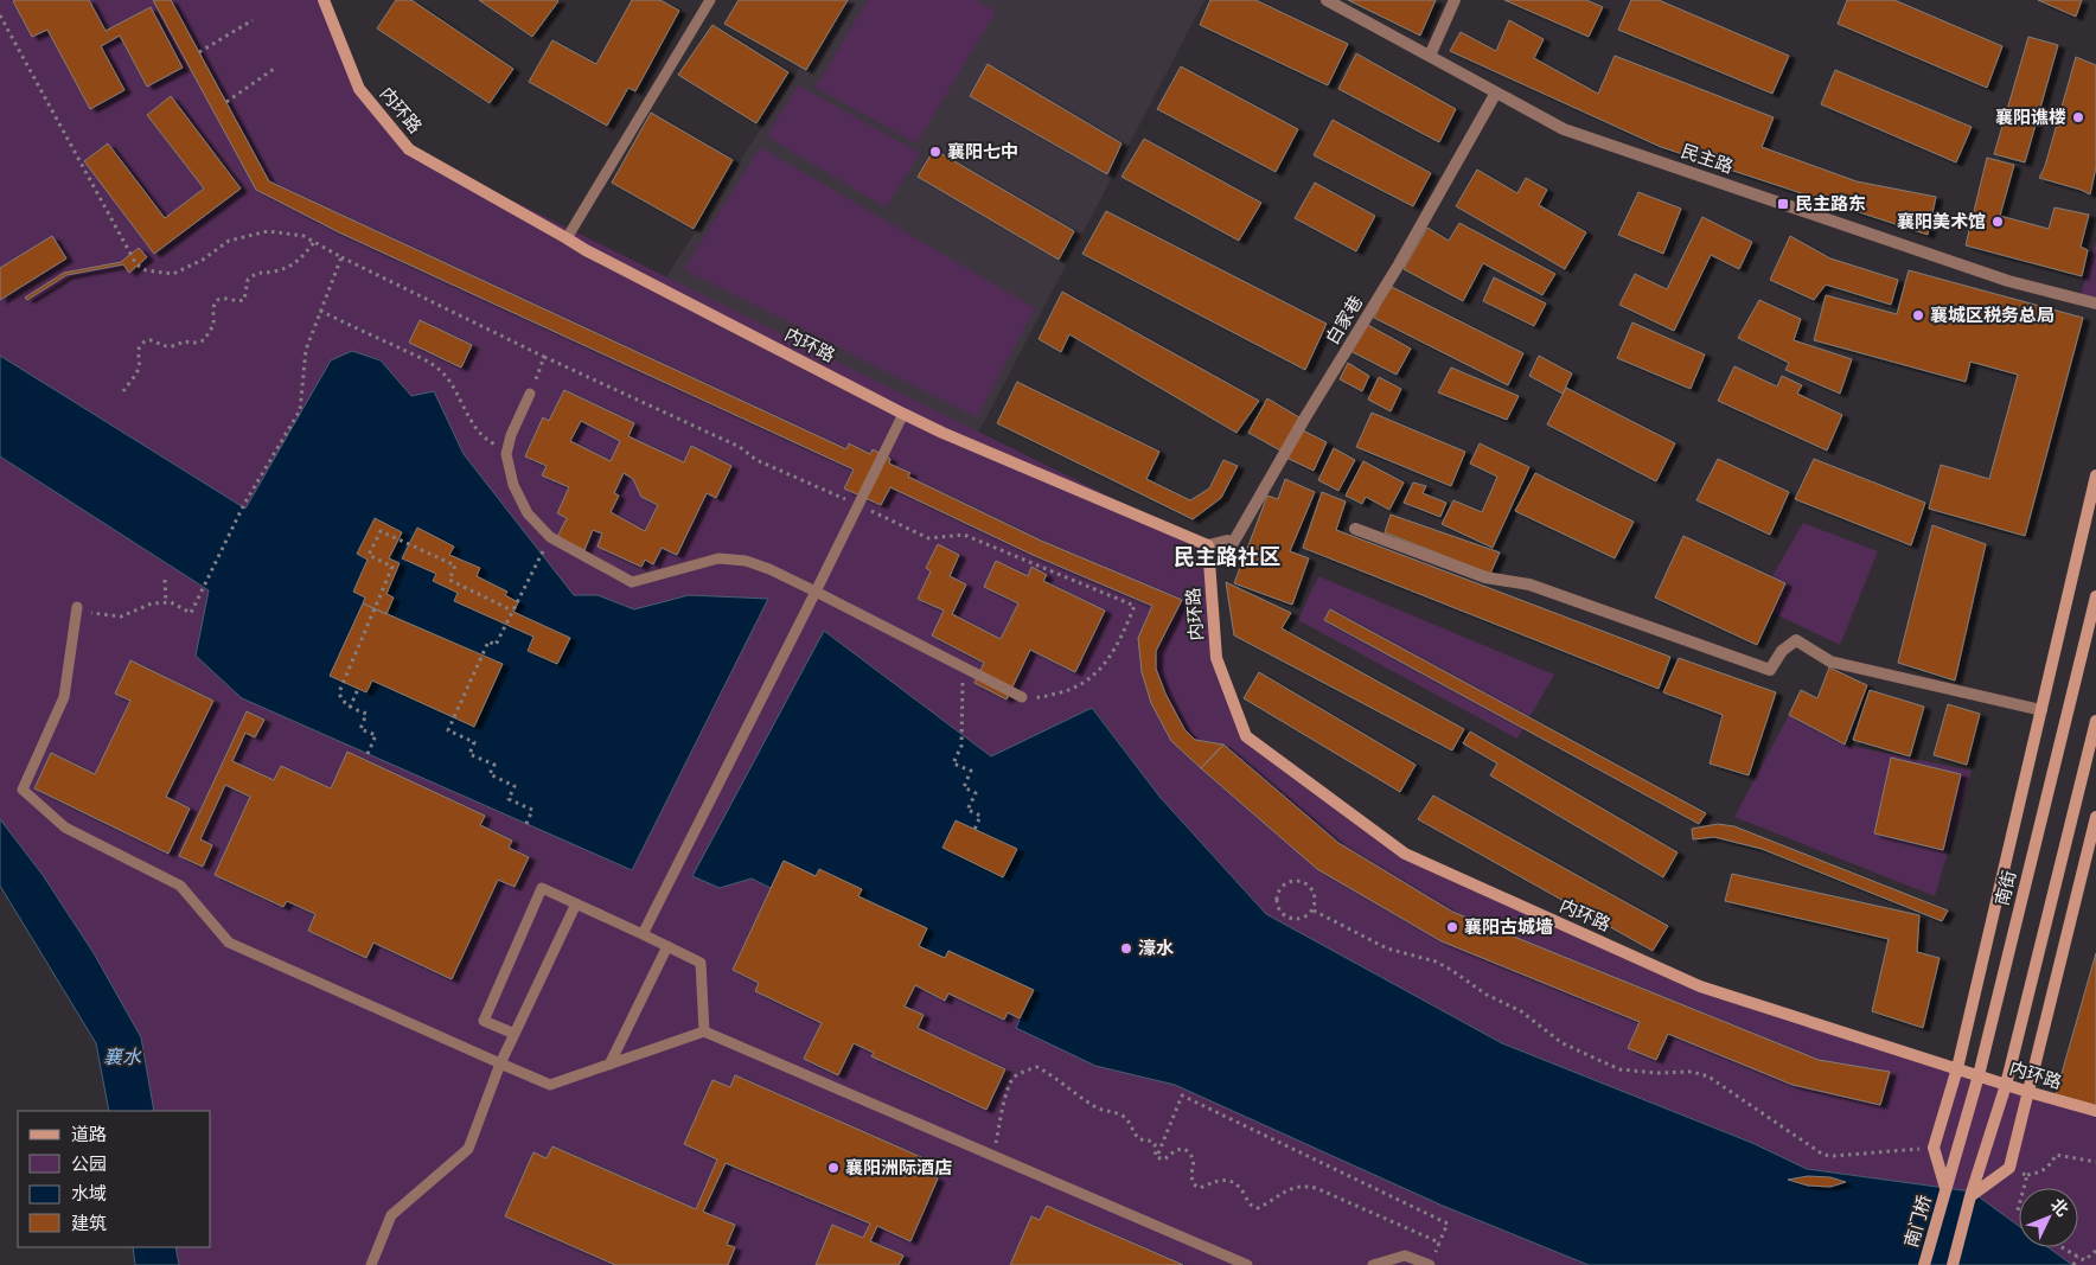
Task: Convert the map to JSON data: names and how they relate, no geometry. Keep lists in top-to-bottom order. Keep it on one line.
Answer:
{"streets":{"street":["内环路","民主路","白家巷","南街","南门桥"]},"crossings":[["内环路","白家巷"],["内环路","南街"],["民主路","白家巷"],["南街","南门桥"]],"districts":["民主路社区"],"water":["襄水"],"places":{"other":["襄阳谯楼","襄阳七中","襄阳美术馆","襄城区税务总局","襄阳古城墙","濠水","襄阳洲际酒店"],"transit":["民主路东"]},"legend":["道路","公园","水域","建筑"],"north":"top right"}
